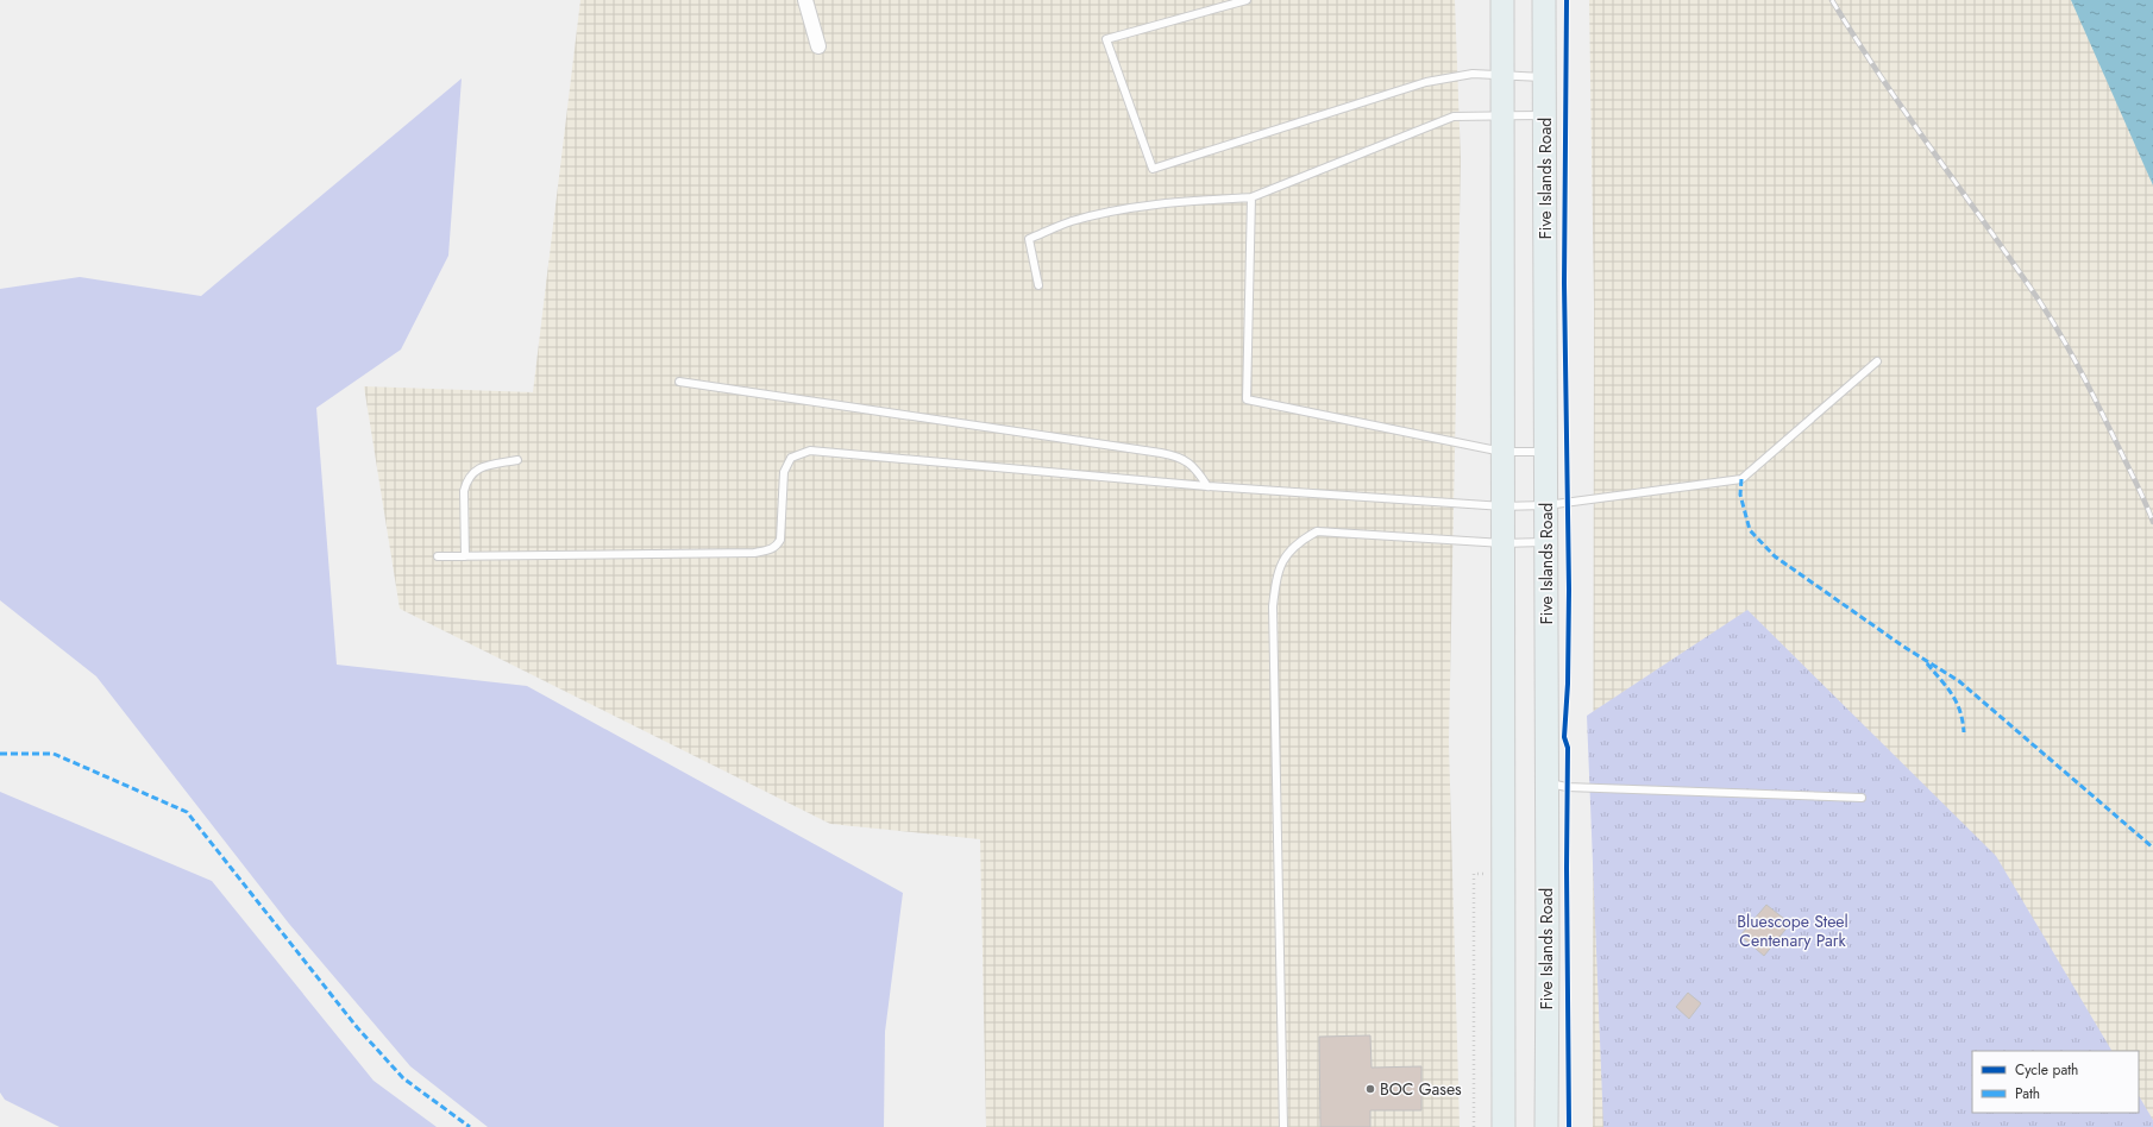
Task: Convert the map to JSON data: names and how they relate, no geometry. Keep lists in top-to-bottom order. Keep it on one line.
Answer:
{"streets":{"main road":["Five Islands Road"]},"parks":["Bluescope Steel Centenary Park"],"places":["BOC Gases"],"legend":["Cycle path","Path"]}
